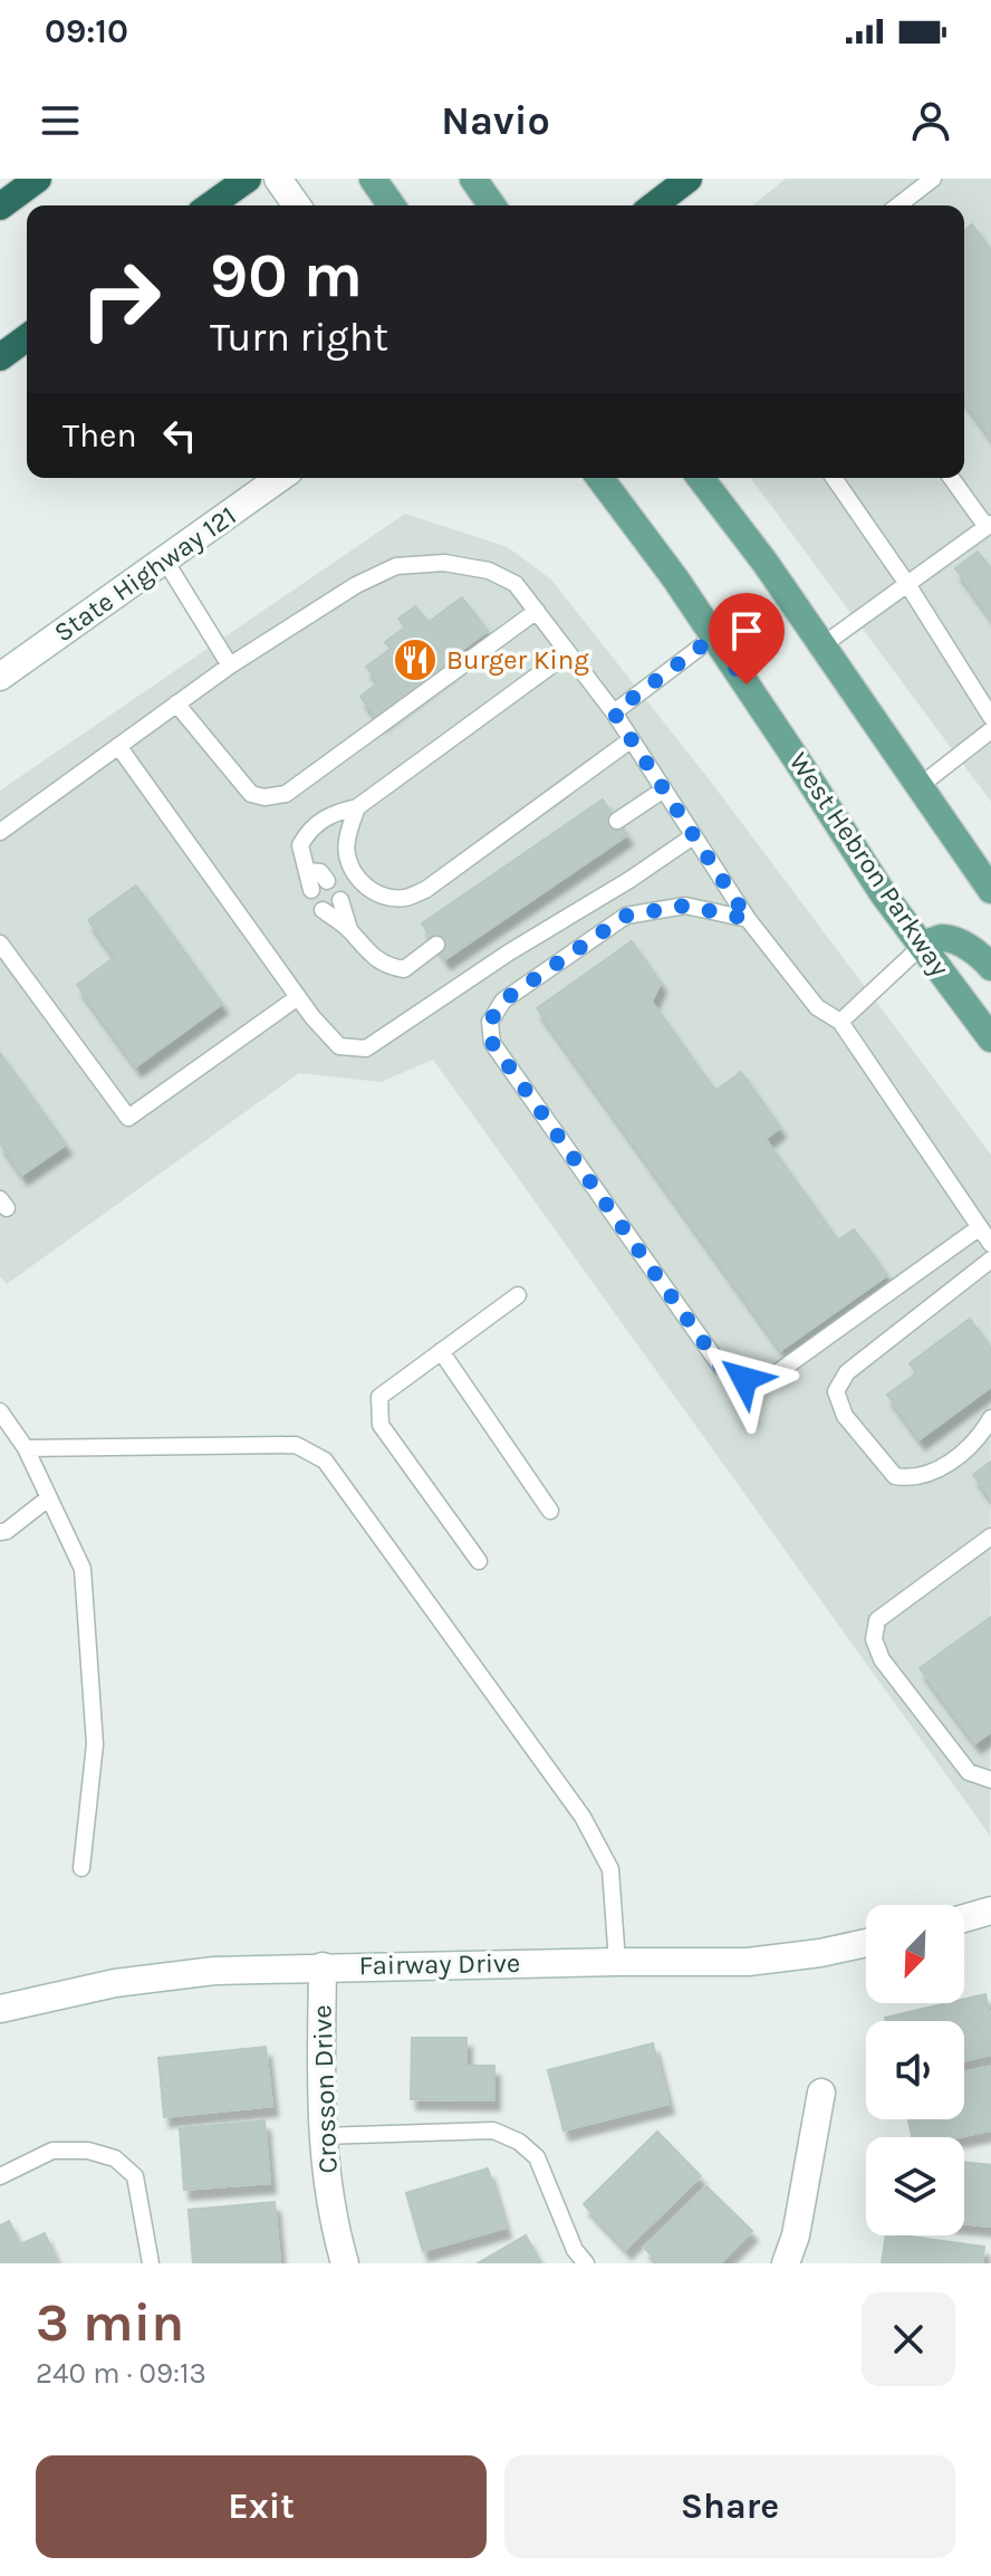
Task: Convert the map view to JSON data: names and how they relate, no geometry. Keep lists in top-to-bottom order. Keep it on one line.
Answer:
{"streets":{"main road":["West Hebron Parkway"],"street":["State Highway 121","Fairway Drive","Crosson Drive"]},"crossings":[["Fairway Drive","Crosson Drive"]],"places":{"restaurant":["Burger King"]},"north":"bottom left","page":{"status":"09:10","header":"Navio","turn":["90 m","Turn right"],"then":"Then","heading":["3 min","240 m · 09:13"],"buttons":["Exit","Share"]}}
